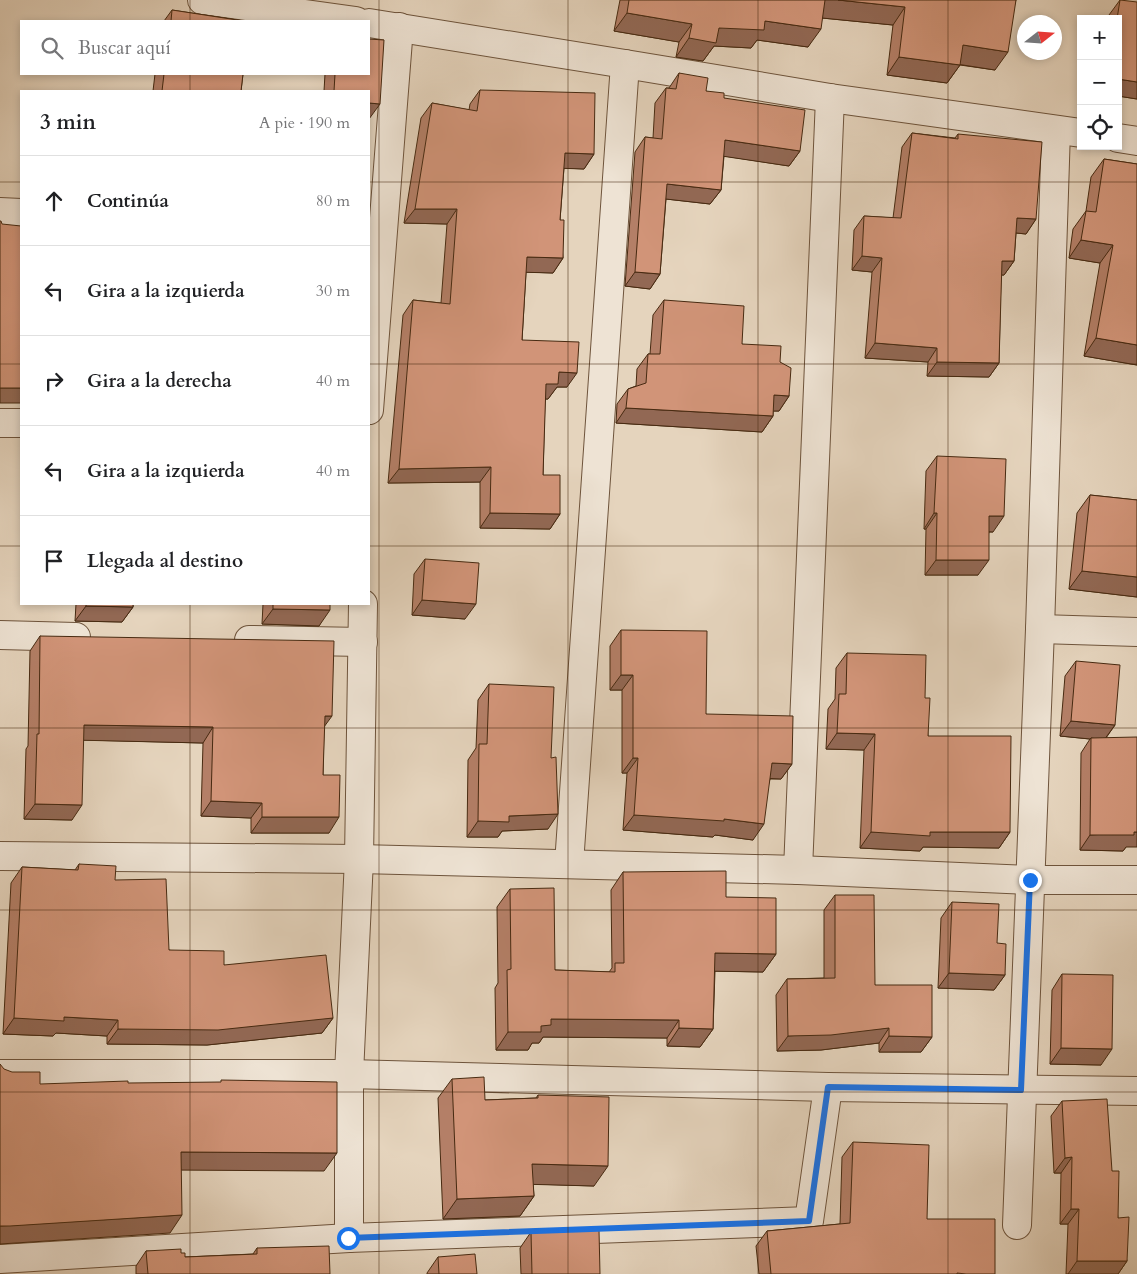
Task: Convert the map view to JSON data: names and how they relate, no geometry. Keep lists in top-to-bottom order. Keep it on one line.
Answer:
{"north":"right","page":{"map_buttons":["+","−"],"search":"Buscar aquí","heading":["3 min","A pie · 190 m"],"list":[["Continúa","80 m"],["Gira a la izquierda","30 m"],["Gira a la derecha","40 m"],["Gira a la izquierda","40 m"],"Llegada al destino"]}}
